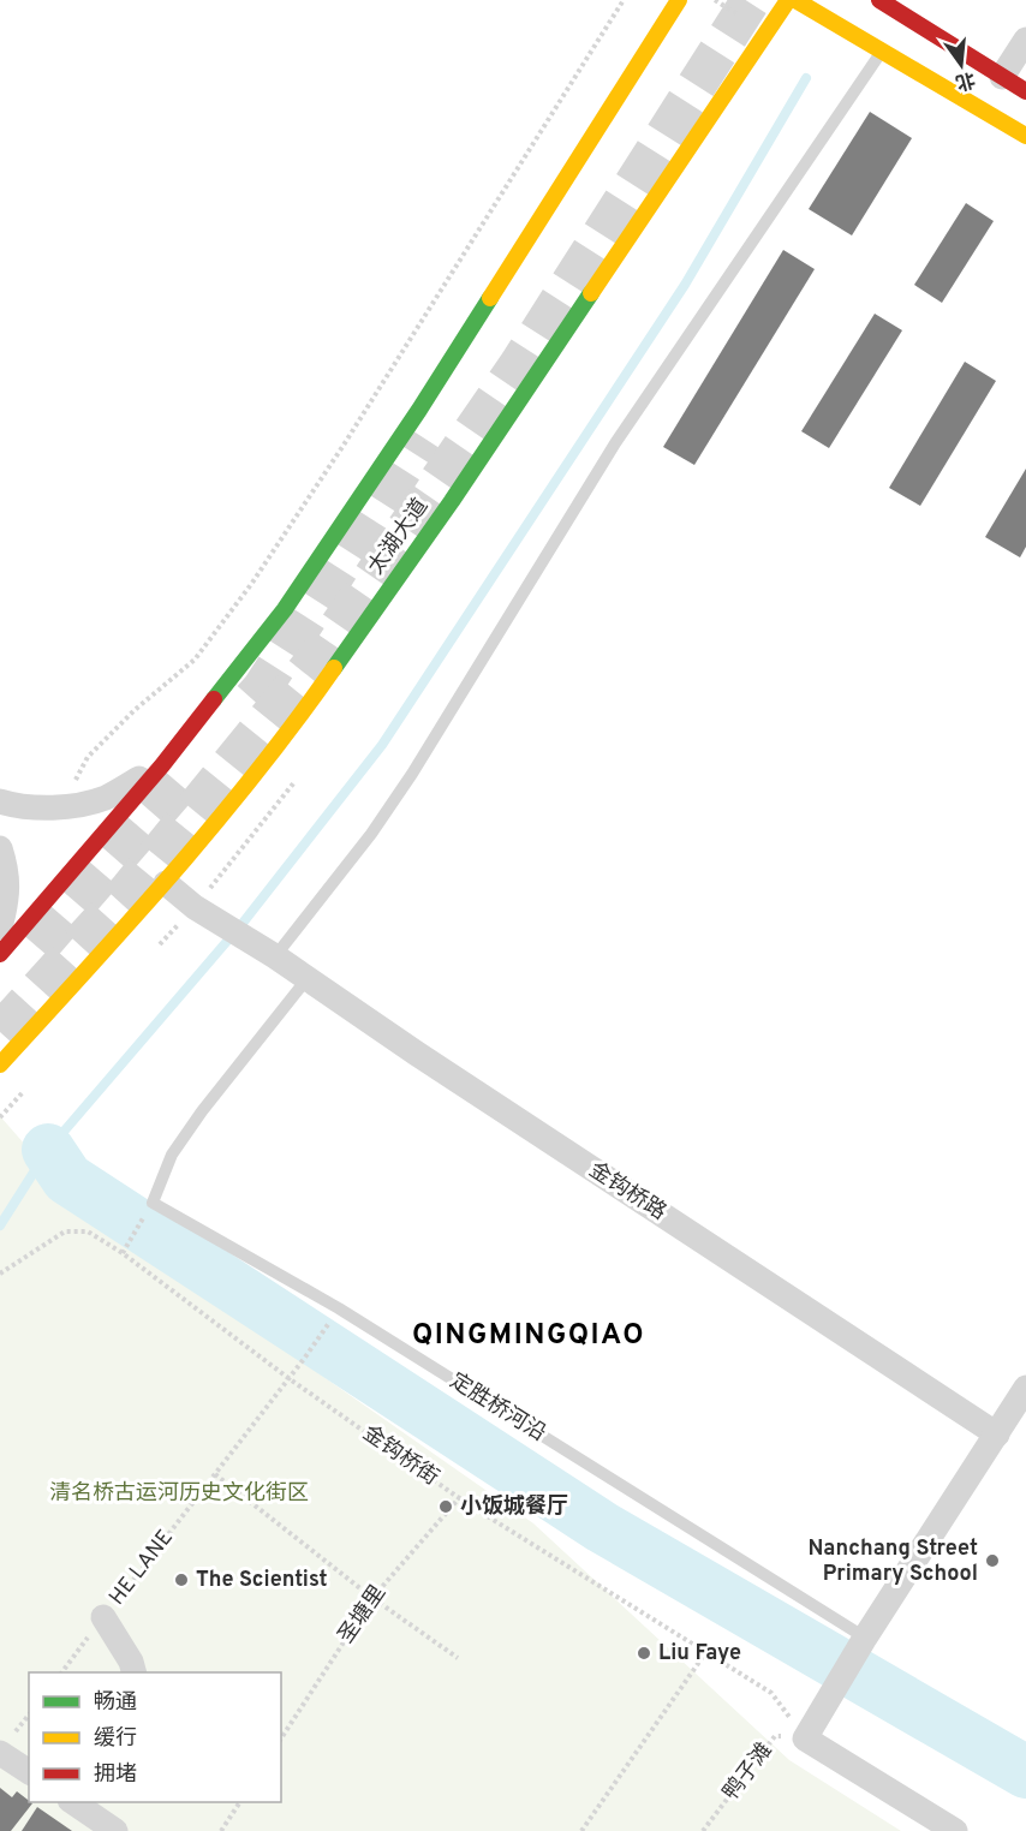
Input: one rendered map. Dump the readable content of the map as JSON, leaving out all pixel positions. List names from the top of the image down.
{
  "streets": {
    "main road": ["太湖大道"],
    "street": ["金钩桥路"],
    "lane": ["定胜桥河沿"],
    "path": [
      "金钩桥街",
      "HE LANE",
      "圣塘里",
      "鸭子滩"
    ]
  },
  "crossings": [
    ["太湖大道", "金钩桥路"],
    ["定胜桥河沿", "HE LANE"],
    ["金钩桥街", "HE LANE"],
    ["金钩桥街", "圣塘里"],
    ["金钩桥街", "鸭子滩"]
  ],
  "districts": ["QINGMINGQIAO"],
  "parks": ["清名桥古运河历史文化街区"],
  "places": [
    "小饭城餐厅",
    "Nanchang Street Primary School",
    "The Scientist",
    "Liu Faye"
  ],
  "legend": ["畅通", "缓行", "拥堵"],
  "north": "bottom"
}
